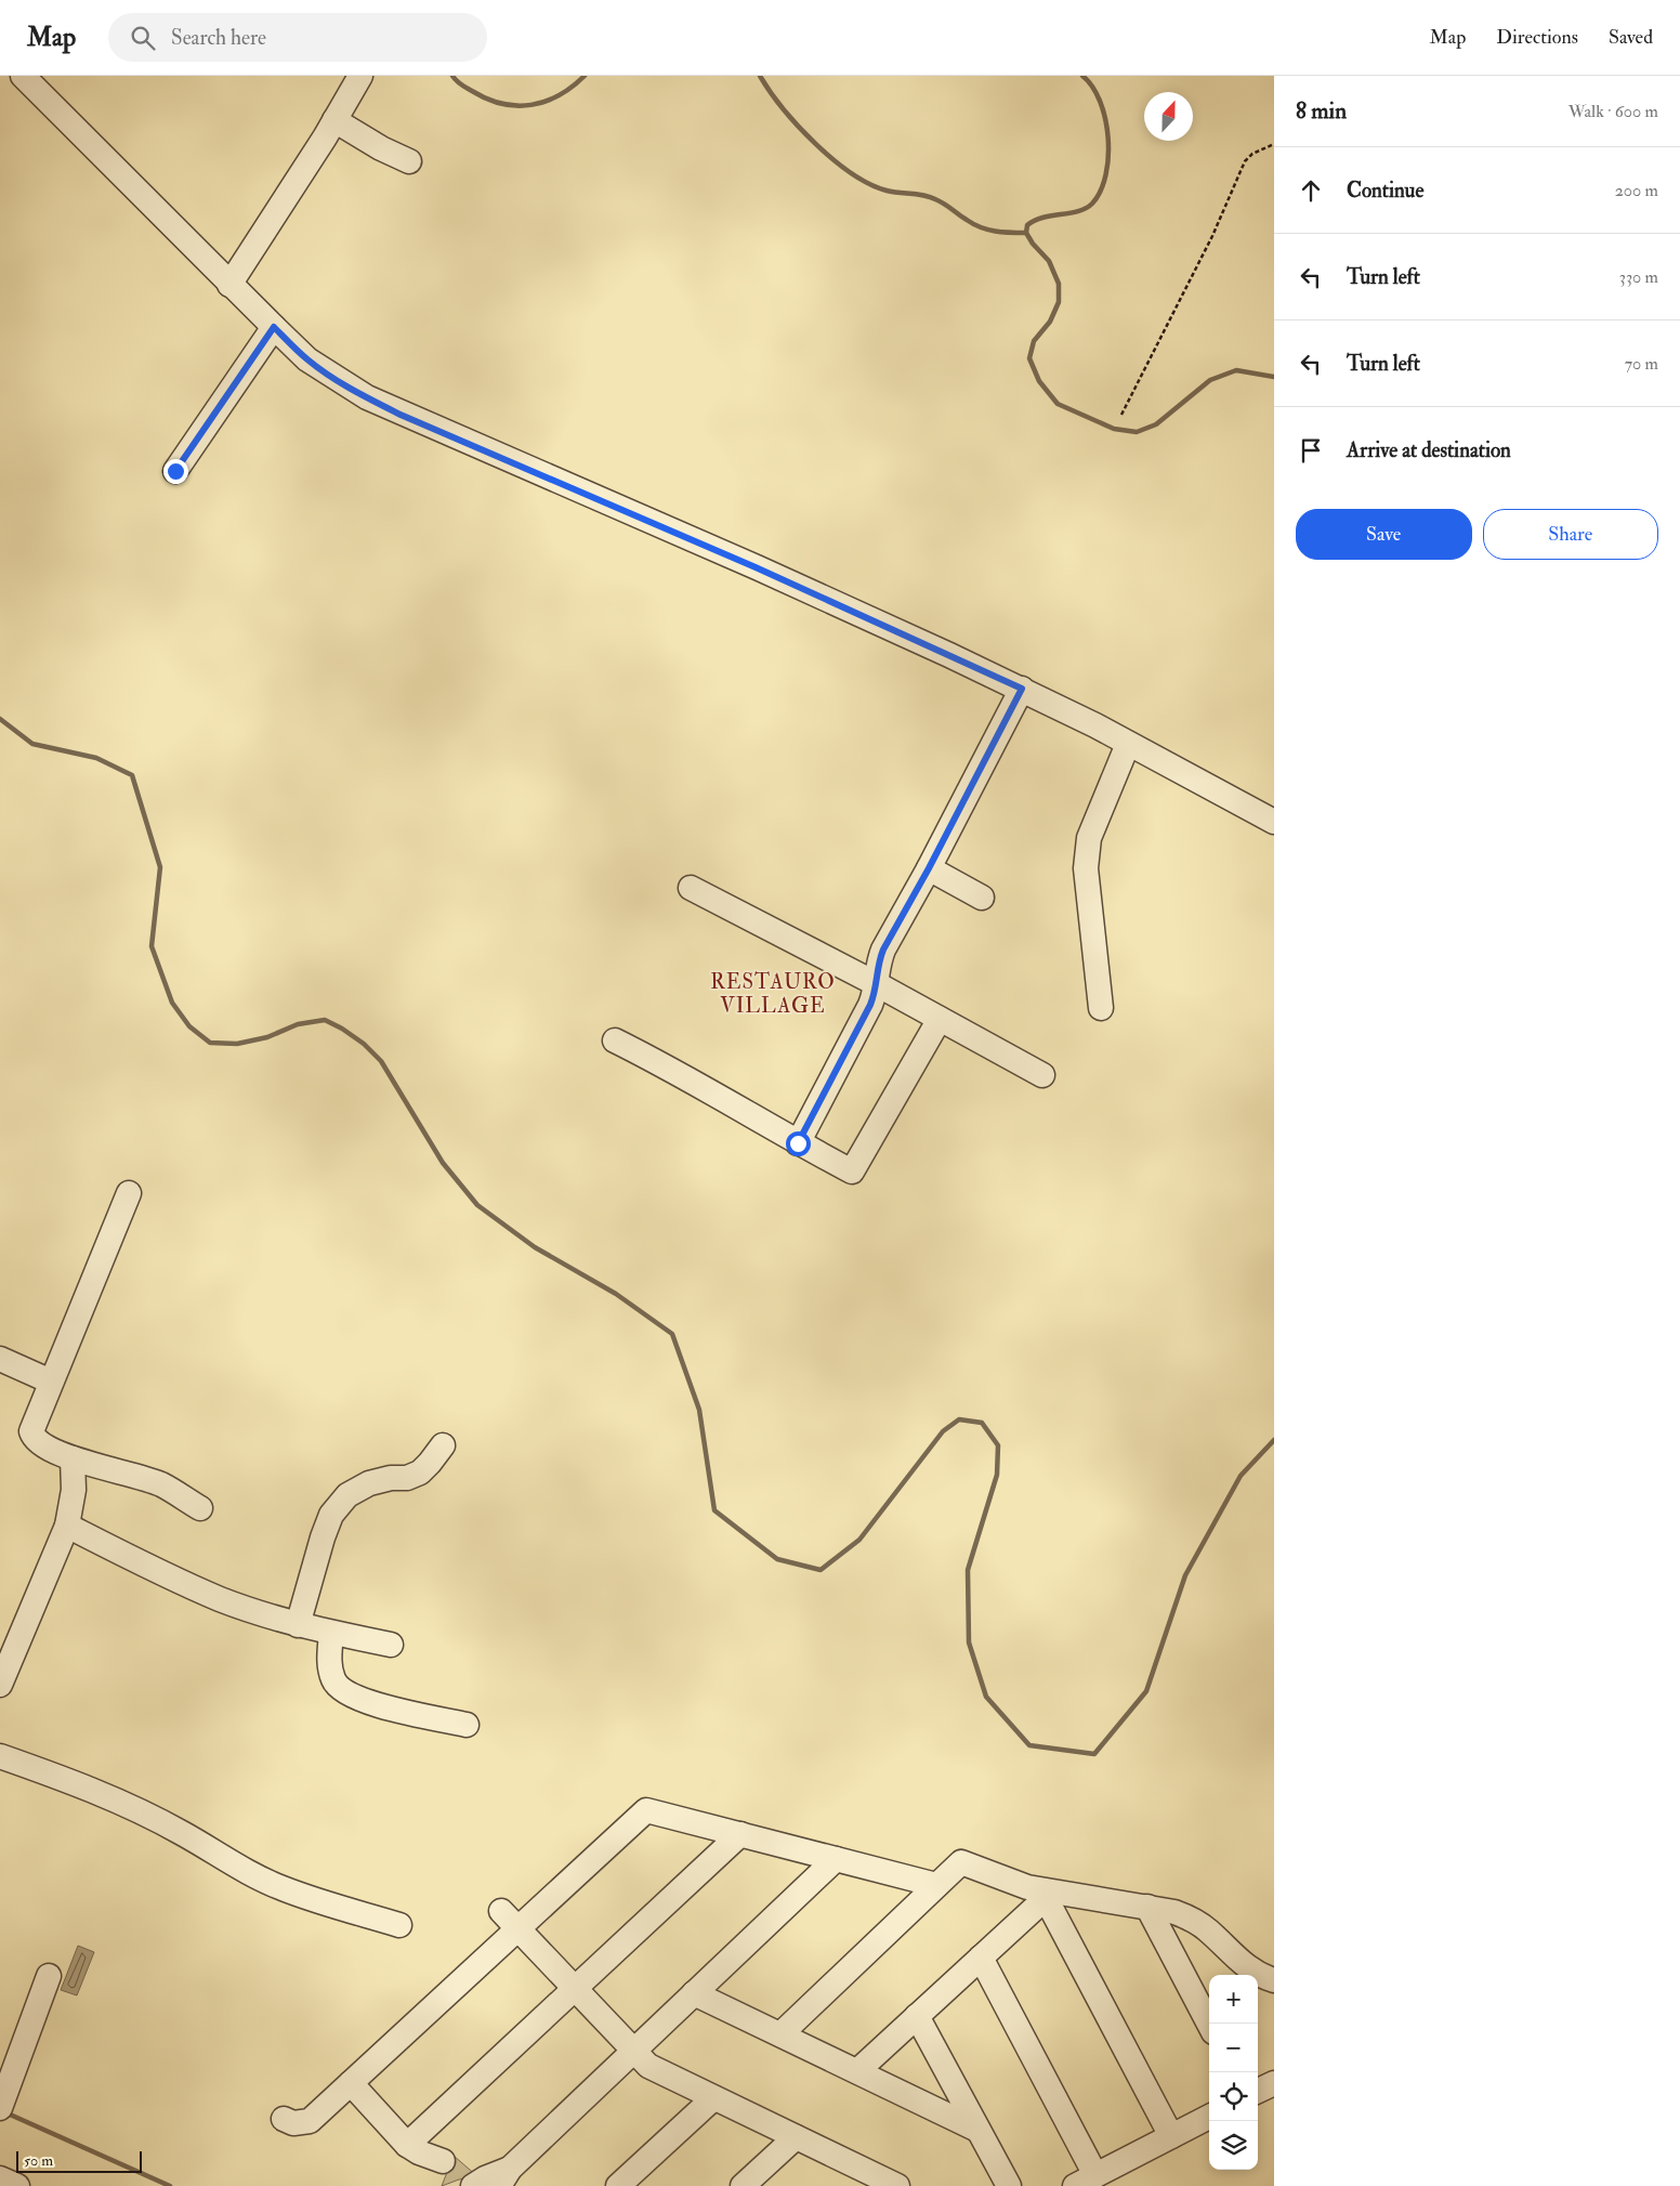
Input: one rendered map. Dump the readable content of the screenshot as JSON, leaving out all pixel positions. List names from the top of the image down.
{
  "districts": ["RESTAURO VILLAGE"],
  "scale_bar": "50 m",
  "north": "top",
  "page": {
    "header": "Map",
    "search": "Search here",
    "nav": ["Map", "Directions", "Saved"],
    "heading": ["8 min", "Walk · 600 m"],
    "list": [
      ["Continue", "200 m"],
      ["Turn left", "330 m"],
      ["Turn left", "70 m"],
      "Arrive at destination"
    ],
    "buttons": ["Save", "Share"],
    "map_buttons": ["+", "−"],
    "scale": "50 m"
  }
}
